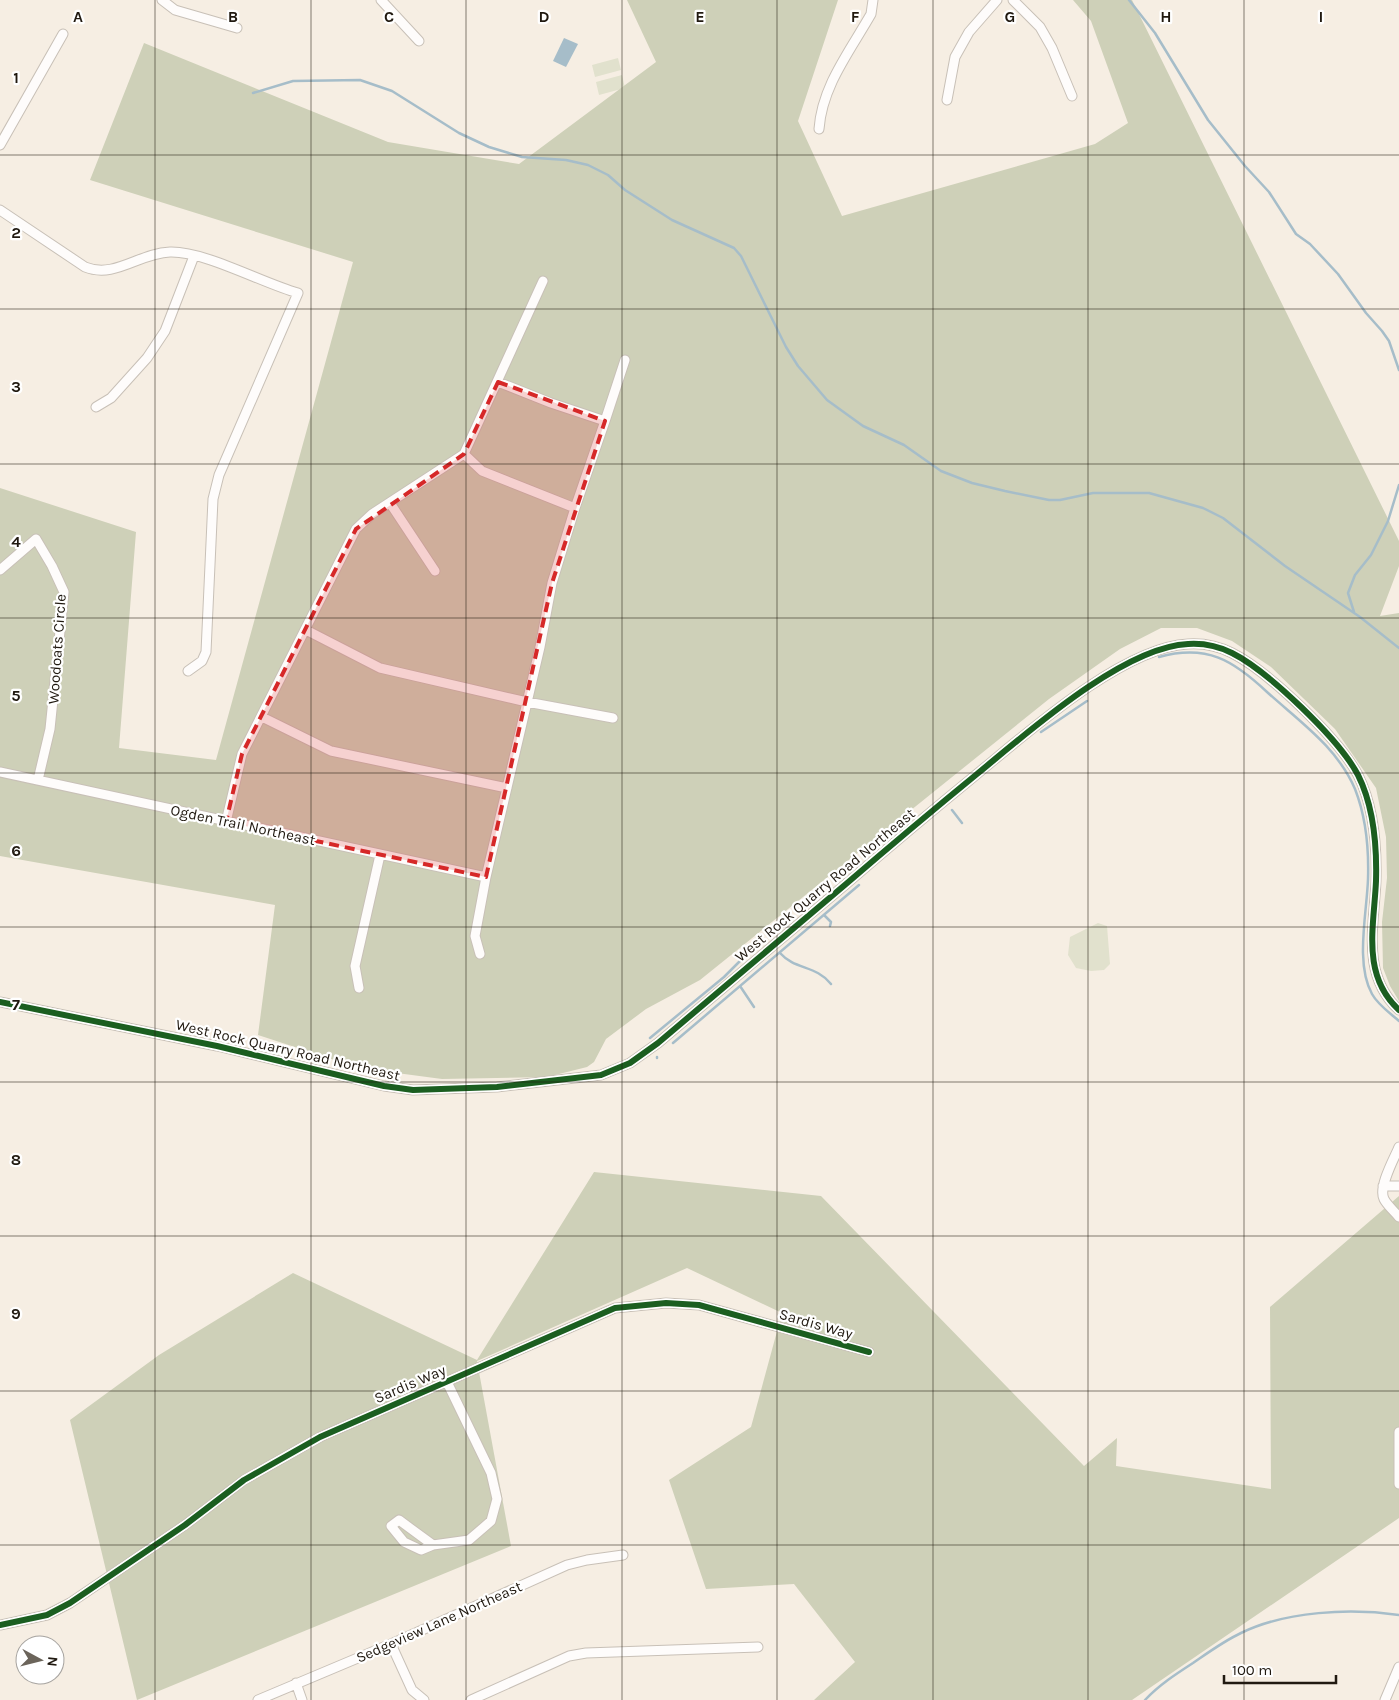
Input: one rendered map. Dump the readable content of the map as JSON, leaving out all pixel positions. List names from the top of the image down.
{
  "streets": {
    "street": [
      "Woodoats Circle",
      "Ogden Trail Northeast",
      "West Rock Quarry Road Northeast",
      "Sardis Way",
      "Sedgeview Lane Northeast"
    ]
  },
  "crossings": [
    ["Woodoats Circle", "Ogden Trail Northeast"]
  ],
  "scale_bar": "100 m",
  "north": "right",
  "grid": {
    "columns": [
      "A",
      "B",
      "C",
      "D",
      "E",
      "F",
      "G",
      "H",
      "I"
    ],
    "rows": [
      "1",
      "2",
      "3",
      "4",
      "5",
      "6",
      "7",
      "8",
      "9"
    ]
  }
}
